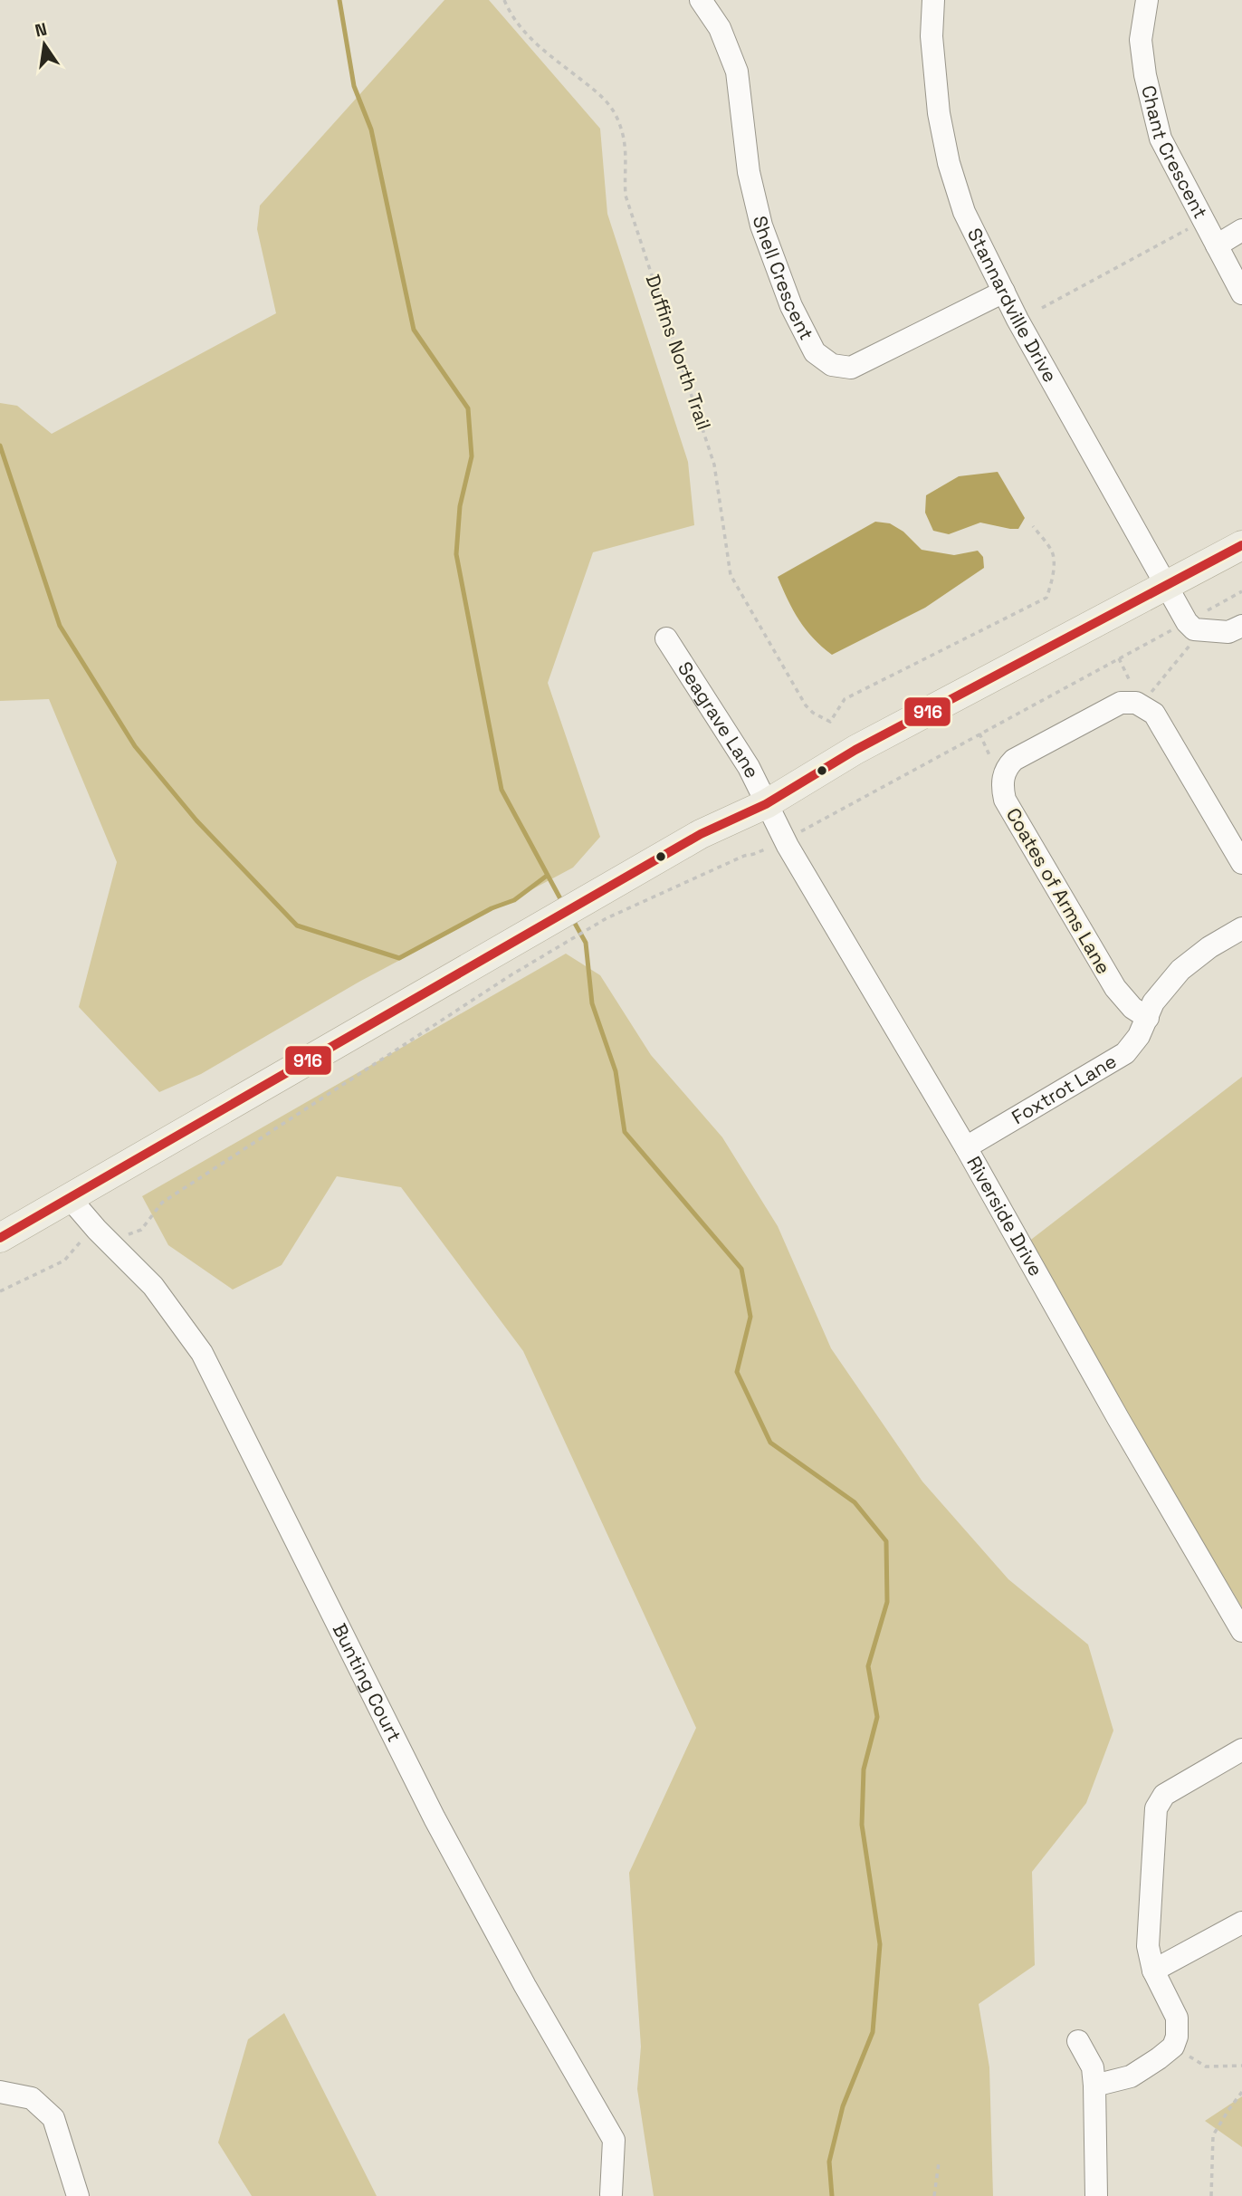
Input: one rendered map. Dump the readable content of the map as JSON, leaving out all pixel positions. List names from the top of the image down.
{
  "streets": {
    "street": [
      "Chant Crescent",
      "Shell Crescent",
      "Stannardville Drive",
      "Seagrave Lane",
      "Coates of Arms Lane",
      "Foxtrot Lane",
      "Riverside Drive",
      "Bunting Court"
    ],
    "path": ["Duffins North Trail"]
  },
  "crossings": [
    ["Shell Crescent", "Stannardville Drive"],
    ["Seagrave Lane", "Riverside Drive"],
    ["Coates of Arms Lane", "Foxtrot Lane"],
    ["Foxtrot Lane", "Riverside Drive"]
  ],
  "lines": ["transit line 916"],
  "north": "top"
}
